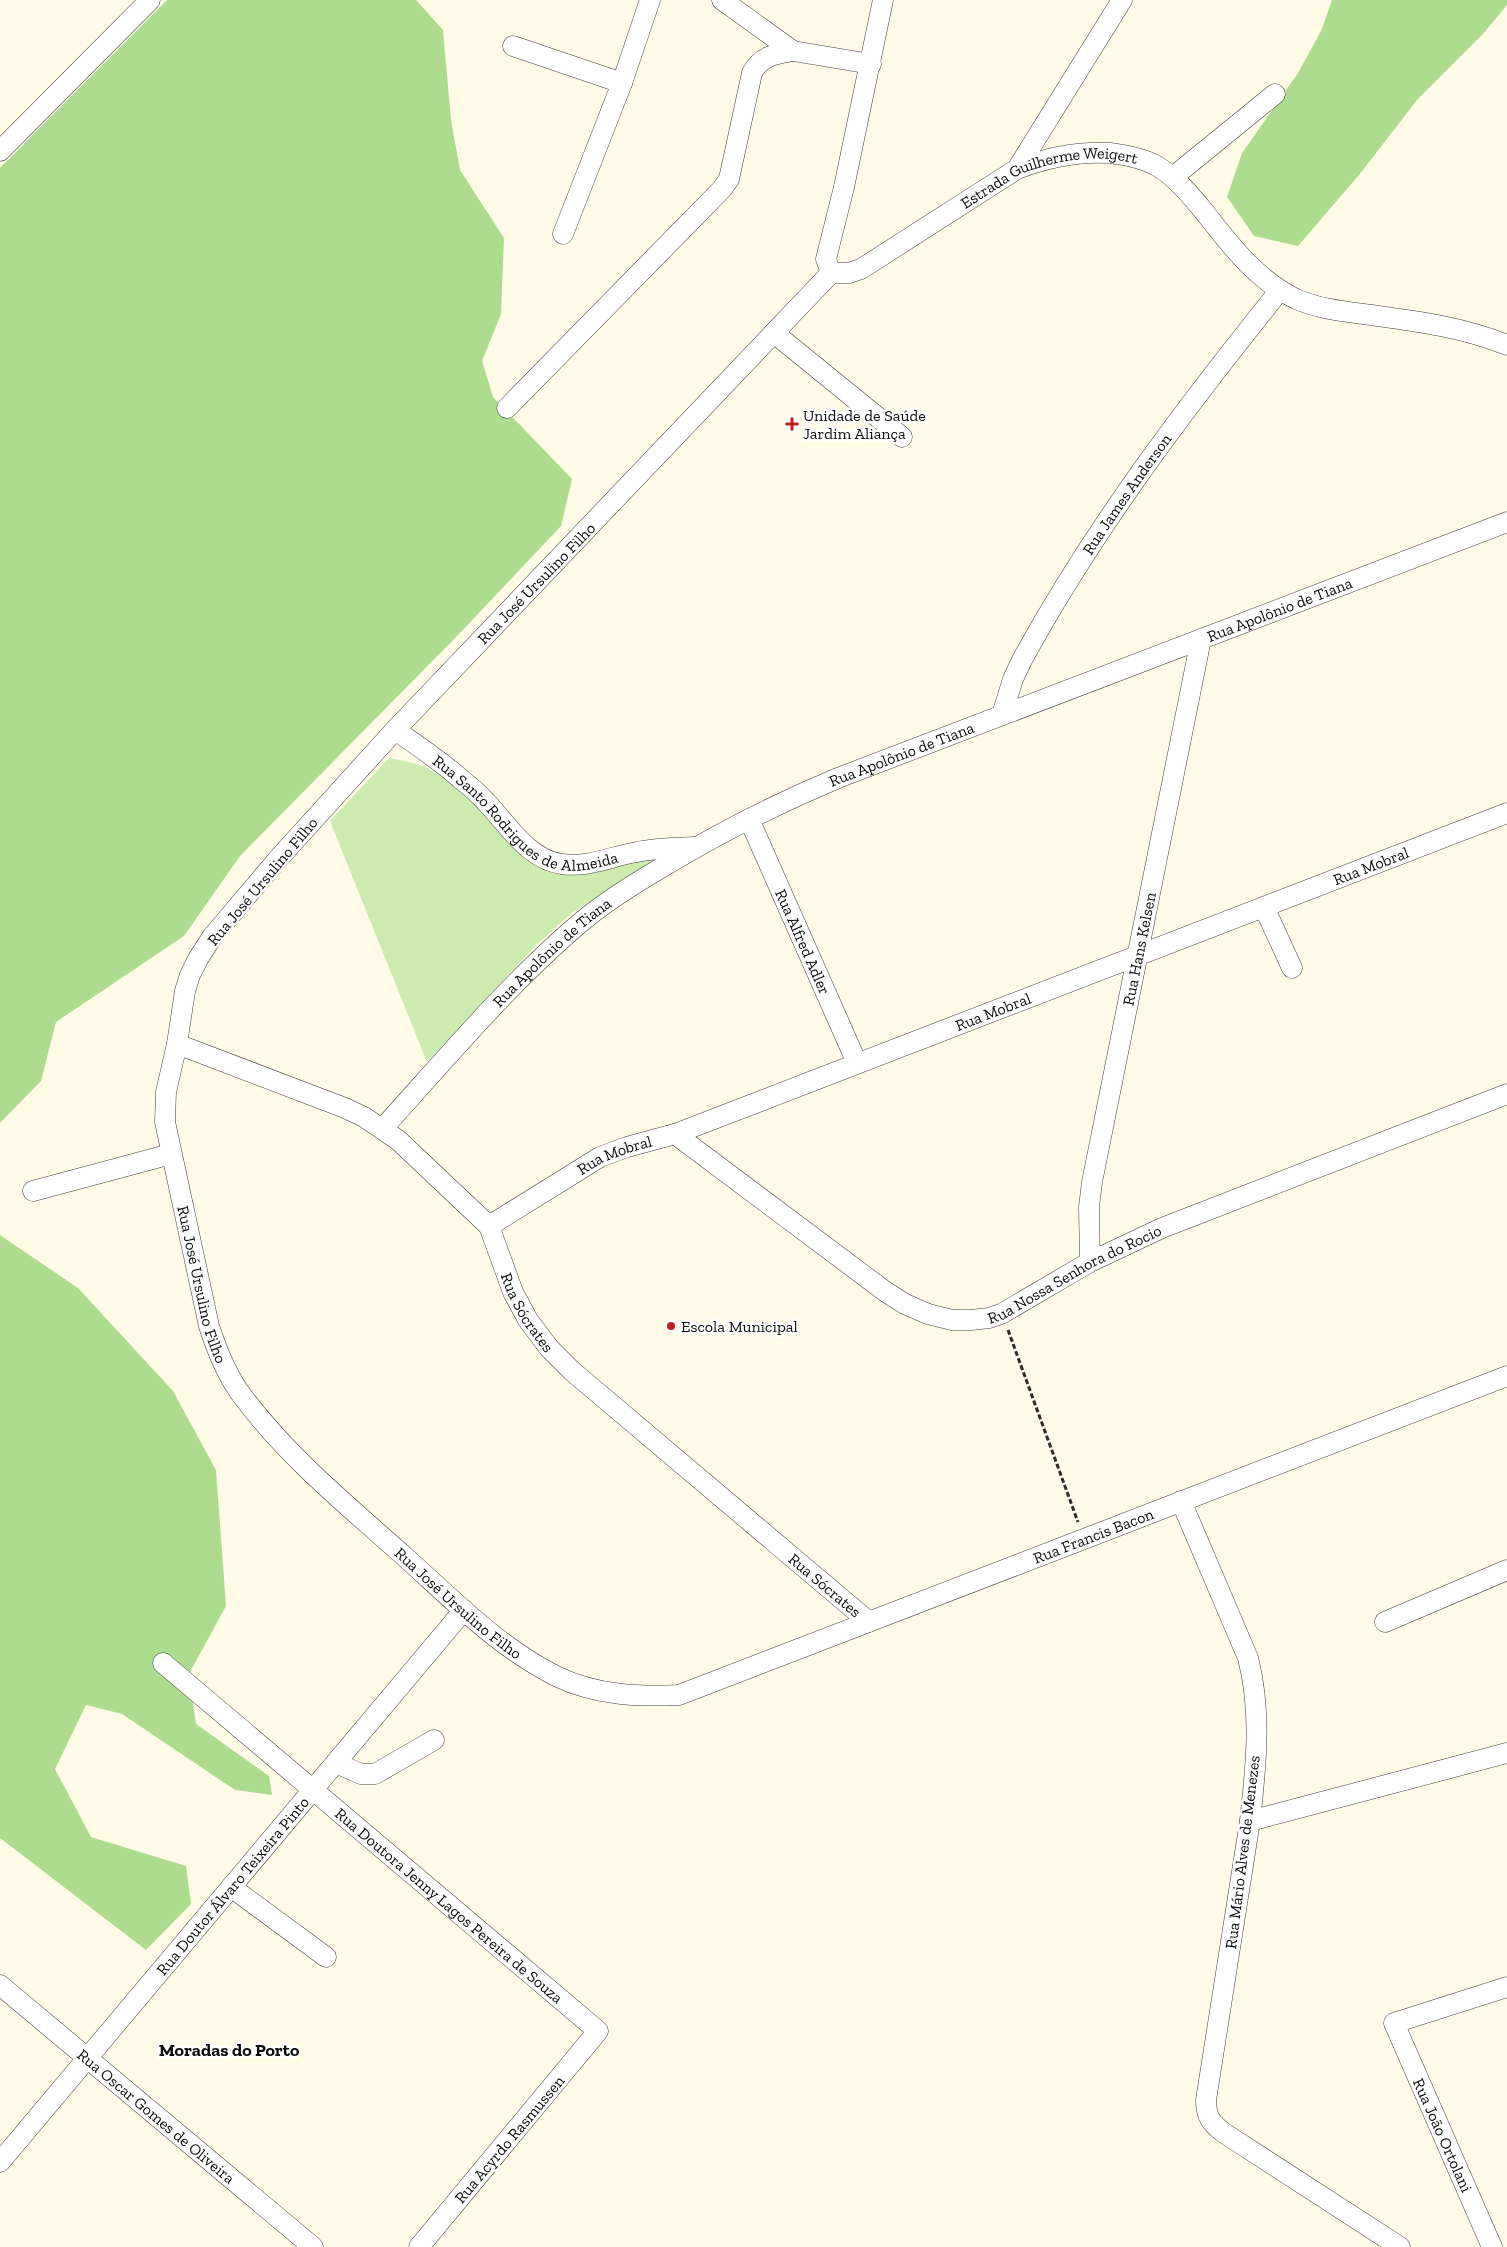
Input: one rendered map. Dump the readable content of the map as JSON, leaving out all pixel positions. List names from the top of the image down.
{
  "streets": {
    "street": [
      "Estrada Guilherme Weigert",
      "Rua James Anderson",
      "Rua José Ursulino Filho",
      "Rua Apolônio de Tiana",
      "Rua Santo Rodrigues de Almeida",
      "Rua Mobral",
      "Rua Alfred Adler",
      "Rua Hans Kelsen",
      "Rua Nossa Senhora do Rocio",
      "Rua Sócrates",
      "Rua Francis Bacon",
      "Rua Mário Alves de Menezes",
      "Rua Doutor Álvaro Teixeira Pinto",
      "Rua Doutora Jenny Lagos Pereira de Souza",
      "Rua Oscar Gomes de Oliveira",
      "Rua João Ortolani",
      "Rua Acyrdo Rasmussen"
    ]
  },
  "crossings": [
    ["Estrada Guilherme Weigert", "Rua James Anderson"],
    ["Estrada Guilherme Weigert", "Rua José Ursulino Filho"],
    ["Rua James Anderson", "Rua Apolônio de Tiana"],
    ["Rua José Ursulino Filho", "Rua Santo Rodrigues de Almeida"],
    ["Rua José Ursulino Filho", "Rua Sócrates"],
    ["Rua José Ursulino Filho", "Rua Francis Bacon"],
    ["Rua José Ursulino Filho", "Rua Doutor Álvaro Teixeira Pinto"],
    ["Rua Apolônio de Tiana", "Rua Santo Rodrigues de Almeida"],
    ["Rua Apolônio de Tiana", "Rua Alfred Adler"],
    ["Rua Apolônio de Tiana", "Rua Hans Kelsen"],
    ["Rua Apolônio de Tiana", "Rua Sócrates"],
    ["Rua Mobral", "Rua Alfred Adler"],
    ["Rua Mobral", "Rua Hans Kelsen"],
    ["Rua Mobral", "Rua Nossa Senhora do Rocio"],
    ["Rua Mobral", "Rua Sócrates"],
    ["Rua Hans Kelsen", "Rua Nossa Senhora do Rocio"],
    ["Rua Sócrates", "Rua Francis Bacon"],
    ["Rua Francis Bacon", "Rua Mário Alves de Menezes"],
    ["Rua Doutor Álvaro Teixeira Pinto", "Rua Doutora Jenny Lagos Pereira de Souza"],
    ["Rua Doutor Álvaro Teixeira Pinto", "Rua Oscar Gomes de Oliveira"],
    ["Rua Doutora Jenny Lagos Pereira de Souza", "Rua Acyrdo Rasmussen"]
  ],
  "districts": ["Moradas do Porto"],
  "places": {
    "health": ["Unidade de Saúde Jardim Aliança"],
    "other": ["Escola Municipal"]
  }
}
